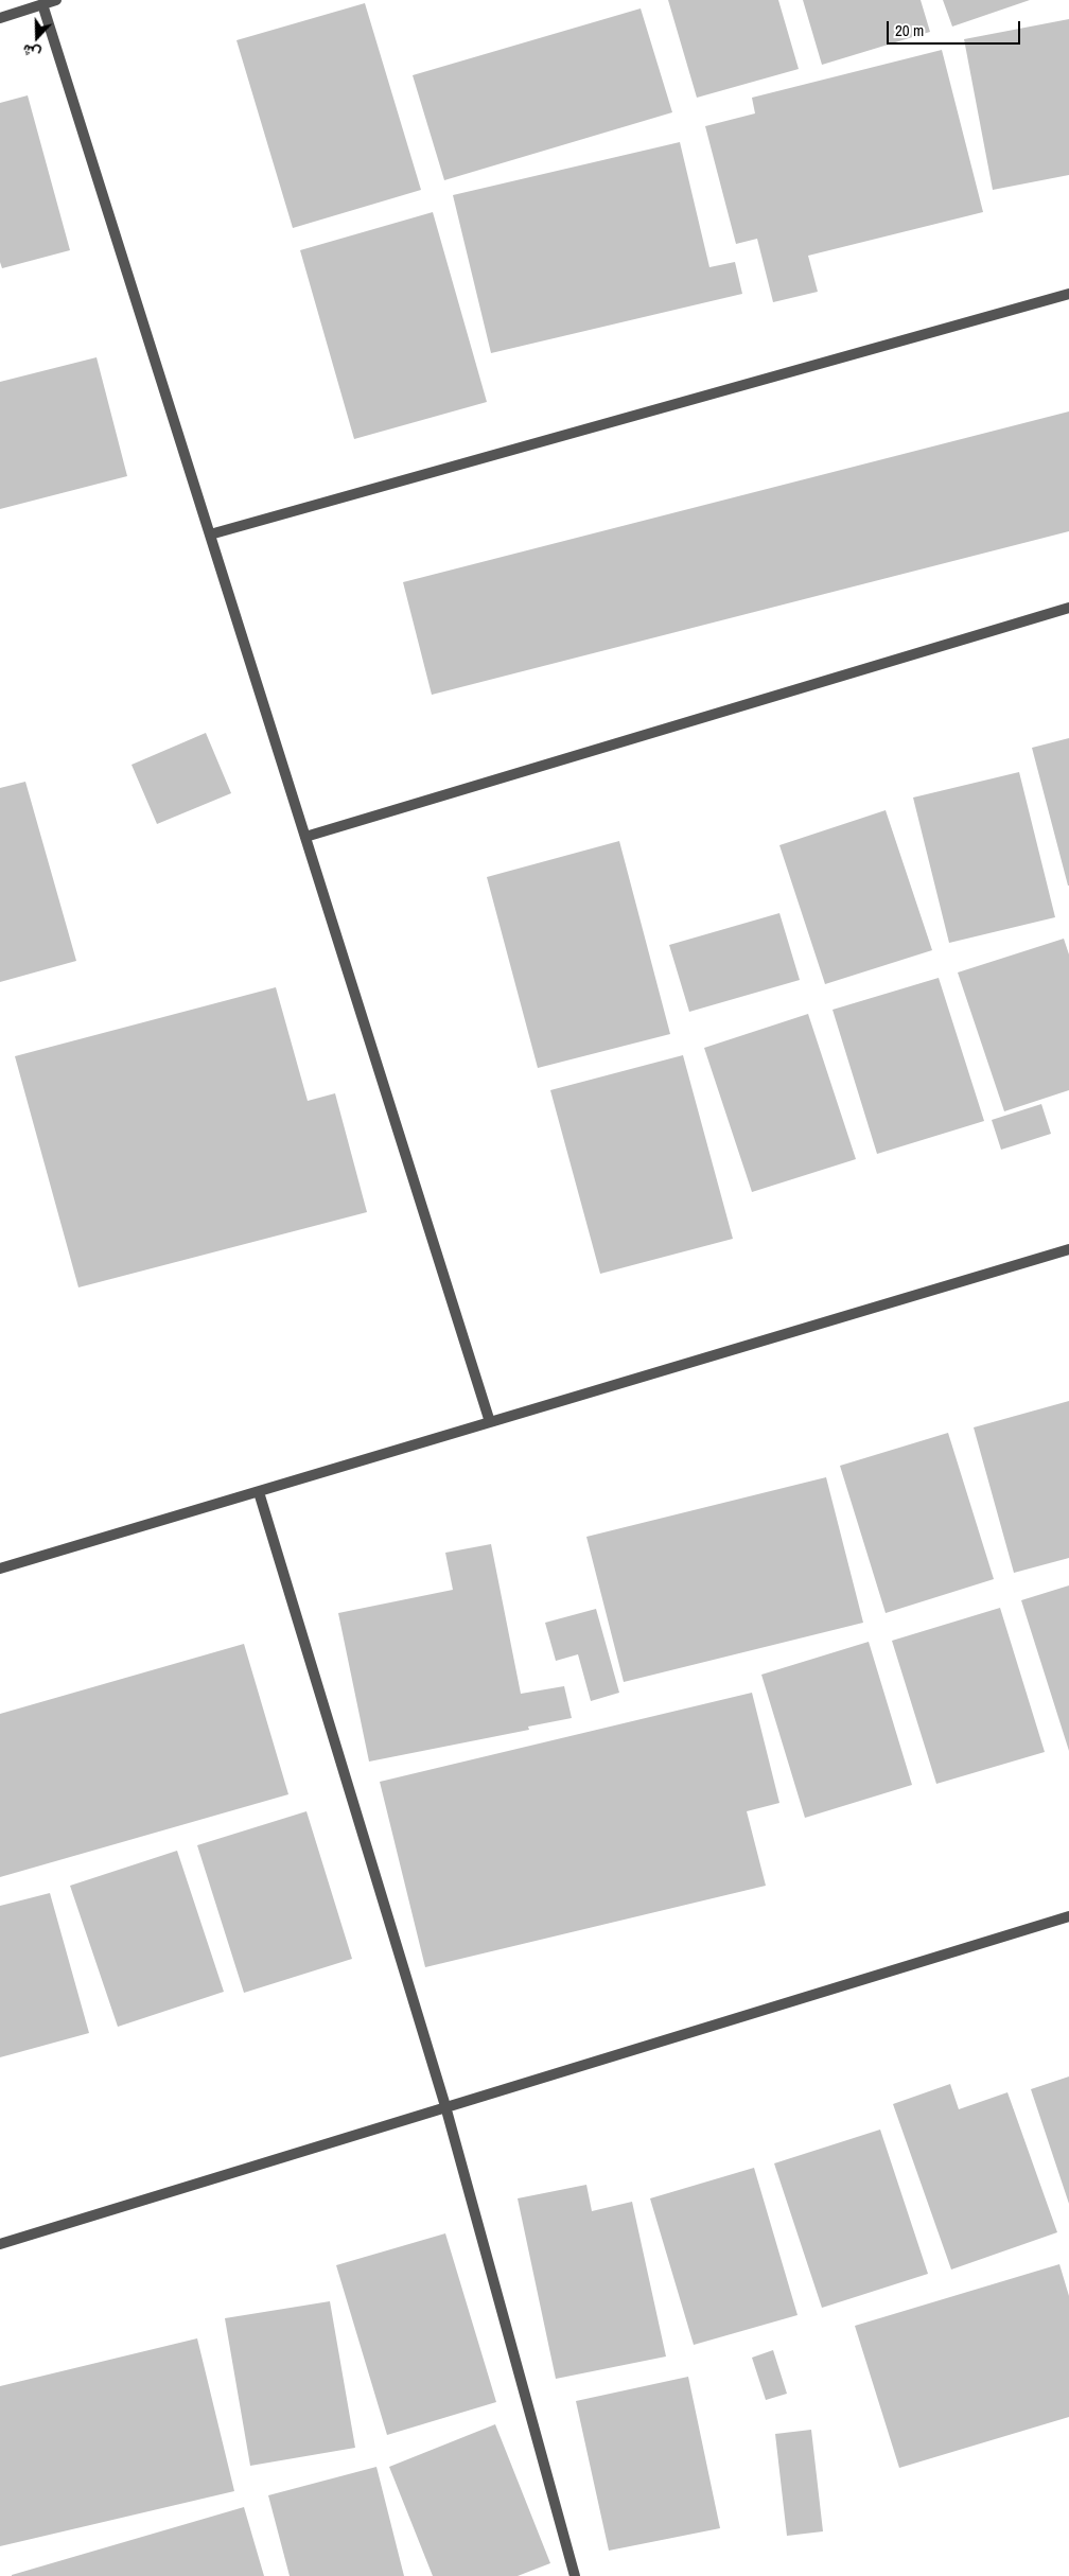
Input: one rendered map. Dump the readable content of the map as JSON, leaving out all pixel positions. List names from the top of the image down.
{
  "scale_bar": "20 m",
  "north": "bottom"
}
